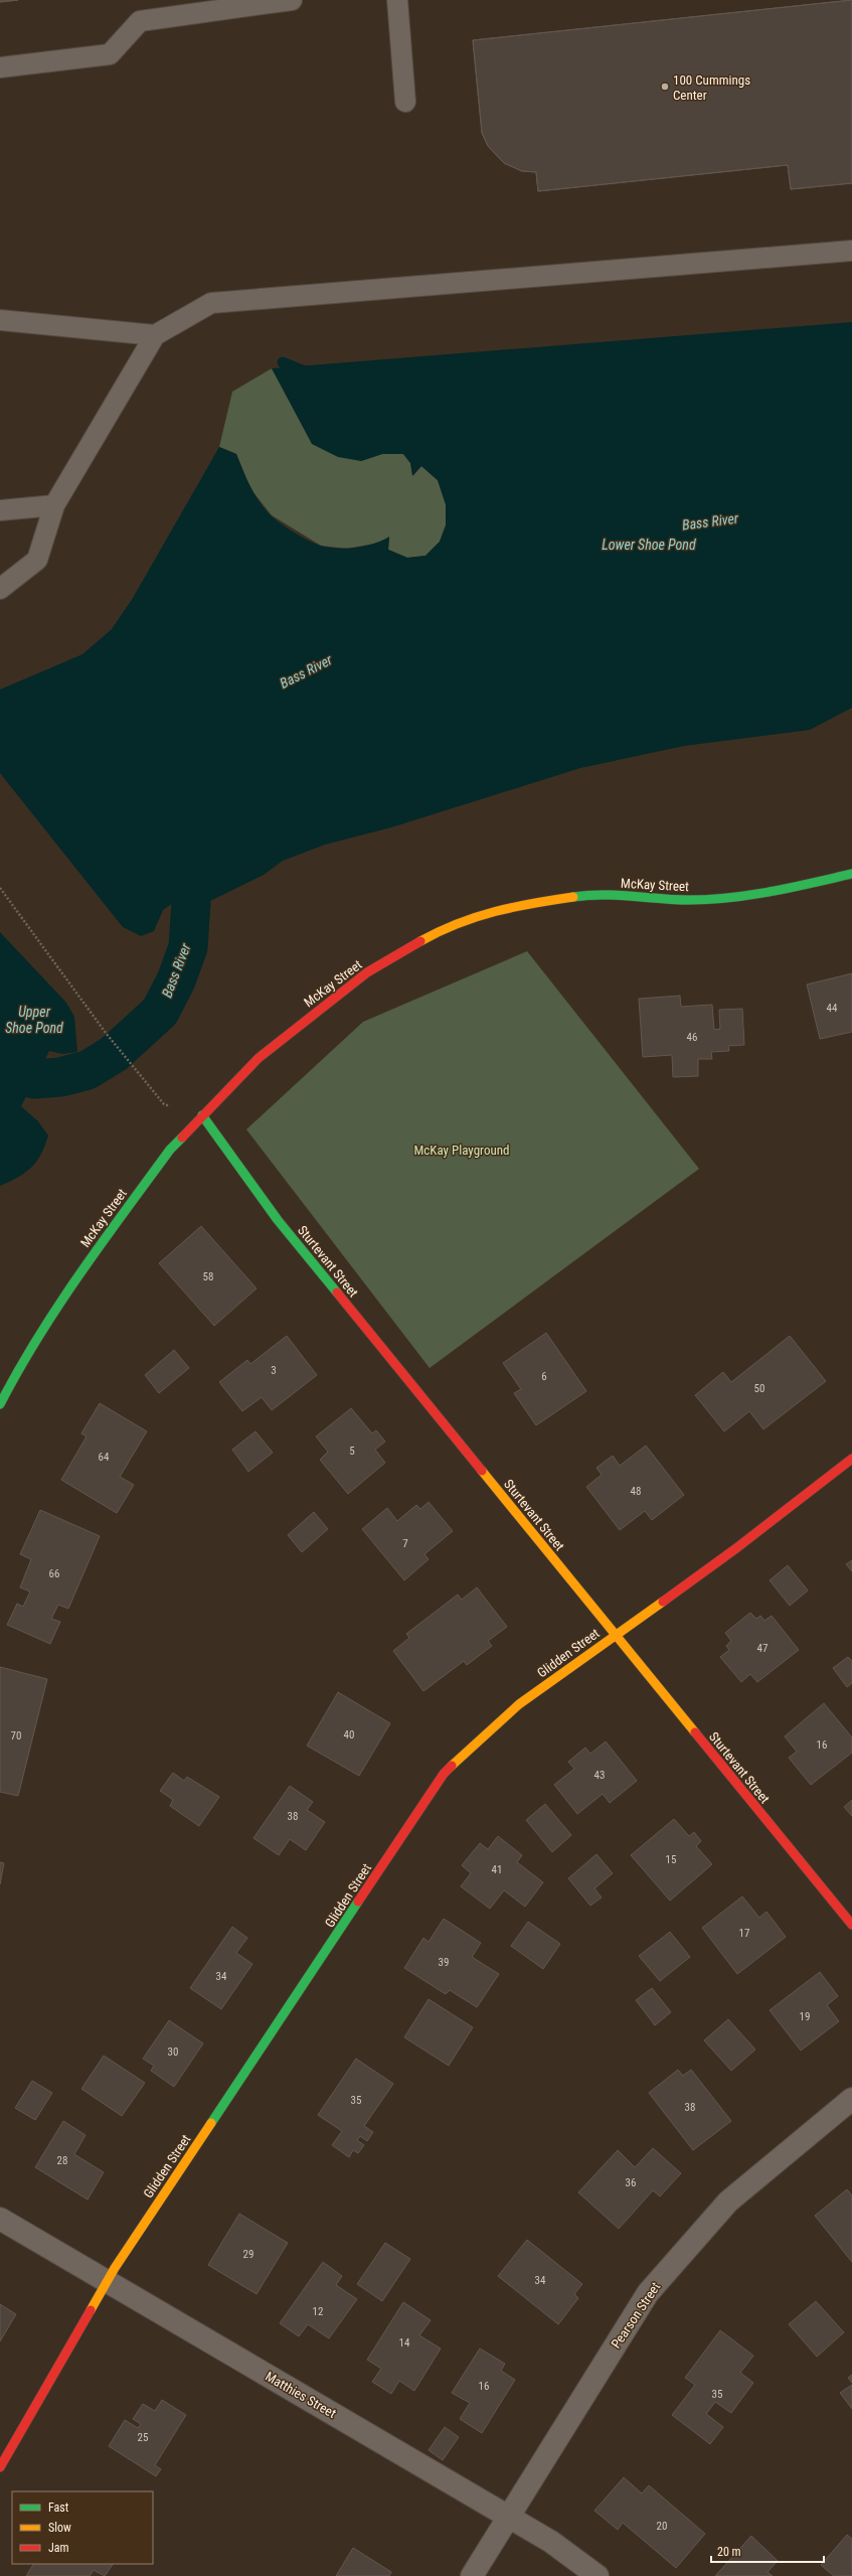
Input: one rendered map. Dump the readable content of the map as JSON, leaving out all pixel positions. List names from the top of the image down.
{
  "streets": {
    "street": [
      "McKay Street",
      "Sturtevant Street",
      "Glidden Street",
      "Pearson Street",
      "Matthies Street"
    ]
  },
  "crossings": [
    ["McKay Street", "Sturtevant Street"],
    ["Sturtevant Street", "Glidden Street"],
    ["Glidden Street", "Matthies Street"],
    ["Pearson Street", "Matthies Street"]
  ],
  "water": ["Bass River", "Lower Shoe Pond", "Upper Shoe Pond"],
  "parks": ["McKay Playground"],
  "places": ["100 Cummings Center"],
  "house_numbers": [
    "44",
    "46",
    "58",
    "3",
    "6",
    "50",
    "5",
    "64",
    "48",
    "7",
    "66",
    "47",
    "40",
    "70",
    "16",
    "43",
    "38",
    "15",
    "41",
    "17",
    "39",
    "34",
    "19",
    "30",
    "35",
    "38",
    "28",
    "36",
    "29",
    "34",
    "12",
    "14",
    "16",
    "35",
    "25",
    "20"
  ],
  "legend": ["Fast", "Slow", "Jam"],
  "scale_bar": "20 m"
}
